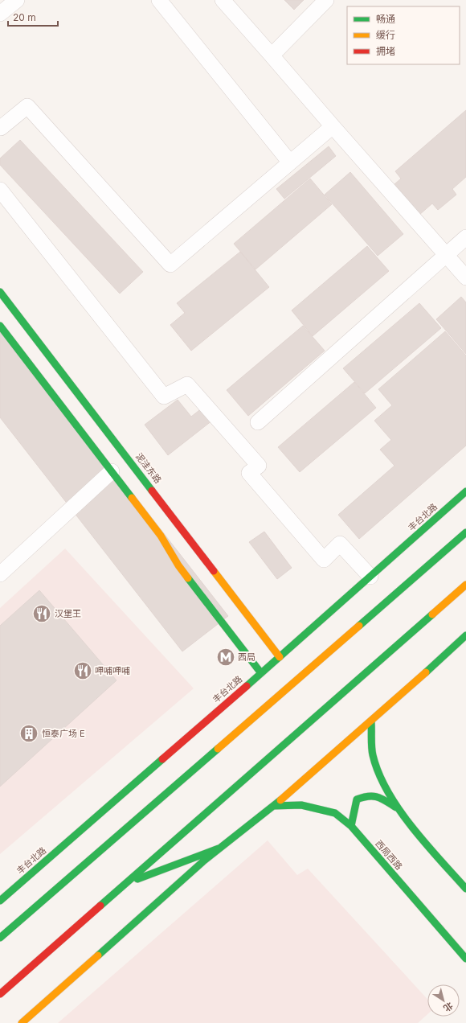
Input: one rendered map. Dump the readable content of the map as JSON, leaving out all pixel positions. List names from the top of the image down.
{
  "streets": {
    "main road": ["泥洼东路", "丰台北路", "西局西路"]
  },
  "crossings": [
    ["泥洼东路", "丰台北路"]
  ],
  "places": {
    "restaurant": ["汉堡王", "呷哺呷哺"],
    "metro station": ["西局"],
    "building": ["恒泰广场 E"]
  },
  "legend": ["畅通", "缓行", "拥堵"],
  "scale_bar": "20 m",
  "north": "bottom right"
}
